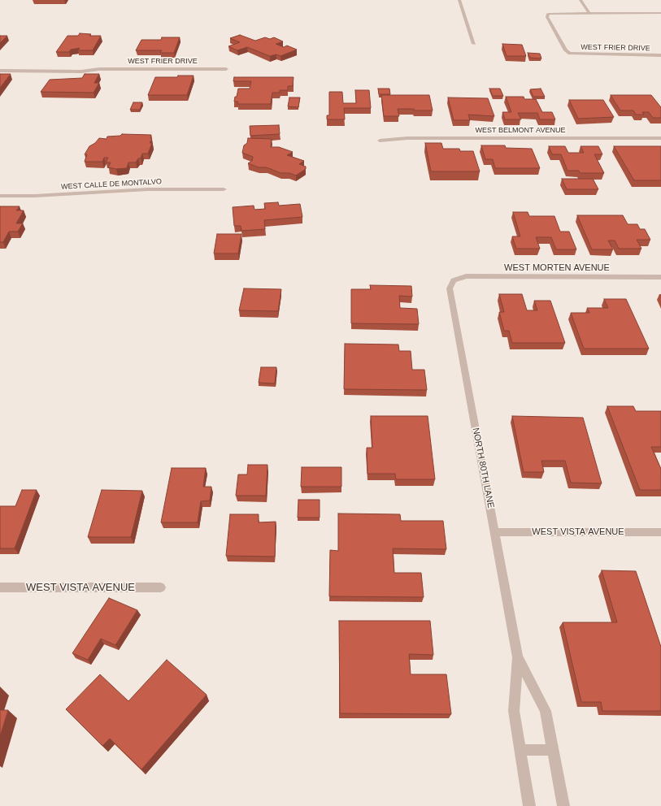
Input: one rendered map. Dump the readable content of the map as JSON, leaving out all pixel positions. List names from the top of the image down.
{
  "streets": {
    "street": [
      "WEST FRIER DRIVE",
      "WEST BELMONT AVENUE",
      "WEST CALLE DE MONTALVO",
      "WEST MORTEN AVENUE",
      "NORTH 80TH LANE",
      "WEST VISTA AVENUE"
    ]
  },
  "crossings": [
    ["WEST MORTEN AVENUE", "NORTH 80TH LANE"],
    ["NORTH 80TH LANE", "WEST VISTA AVENUE"]
  ]
}
